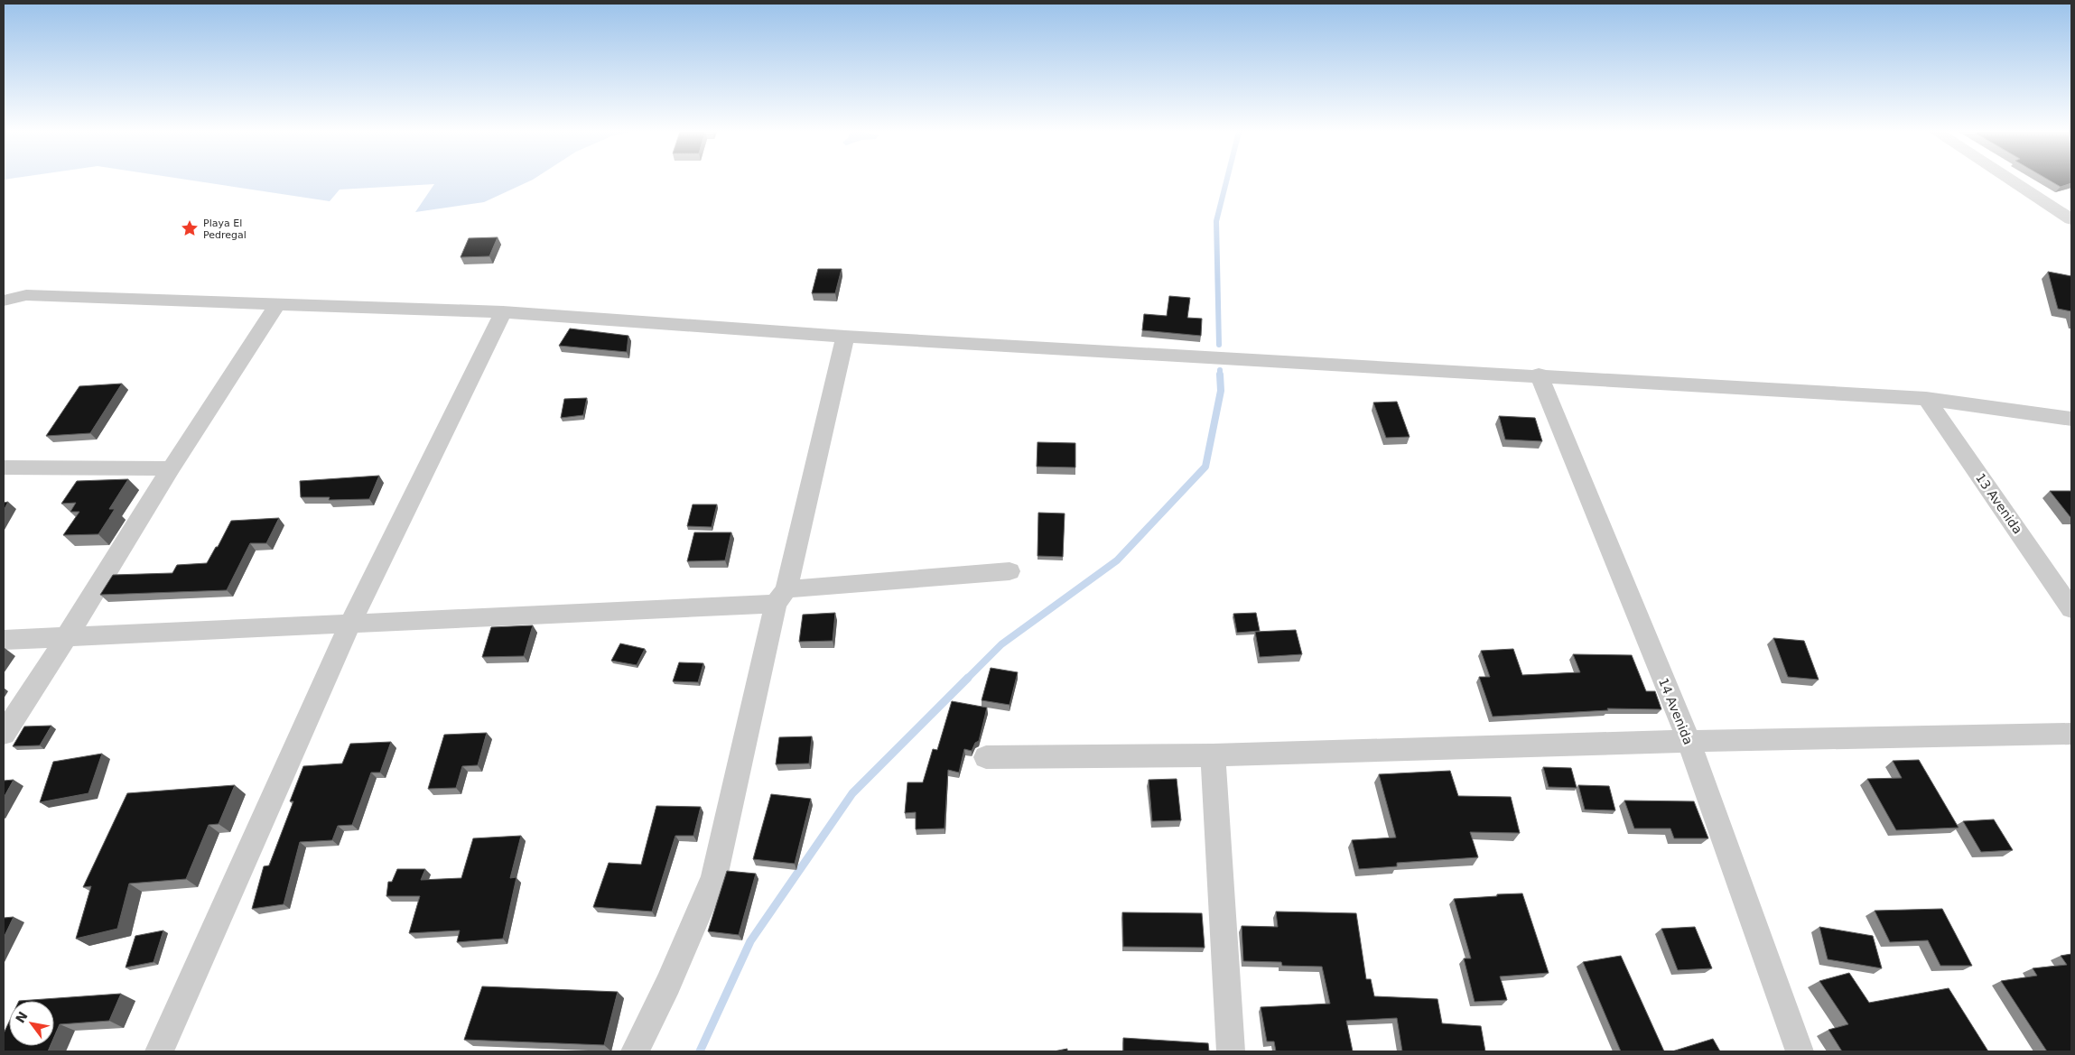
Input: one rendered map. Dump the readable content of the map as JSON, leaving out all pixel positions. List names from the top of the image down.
{
  "streets": {
    "street": ["13 Avenida", "14 Avenida"]
  },
  "places": {
    "place": ["Playa El Pedregal"]
  },
  "north": "top left"
}
